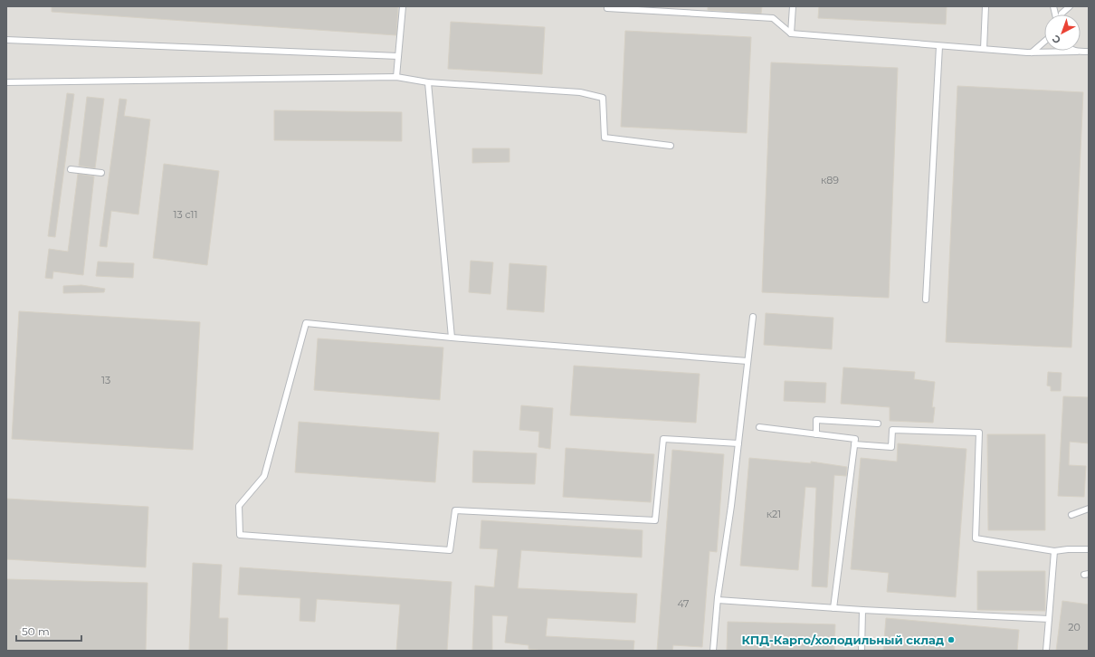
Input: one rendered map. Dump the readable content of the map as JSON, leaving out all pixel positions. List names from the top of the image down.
{
  "places": ["КПД-Карго/холодильный склад"],
  "house_numbers": [
    "к89",
    "13 с11",
    "13",
    "к21",
    "47",
    "20"
  ],
  "scale_bar": "50 m",
  "north": "bottom left"
}
